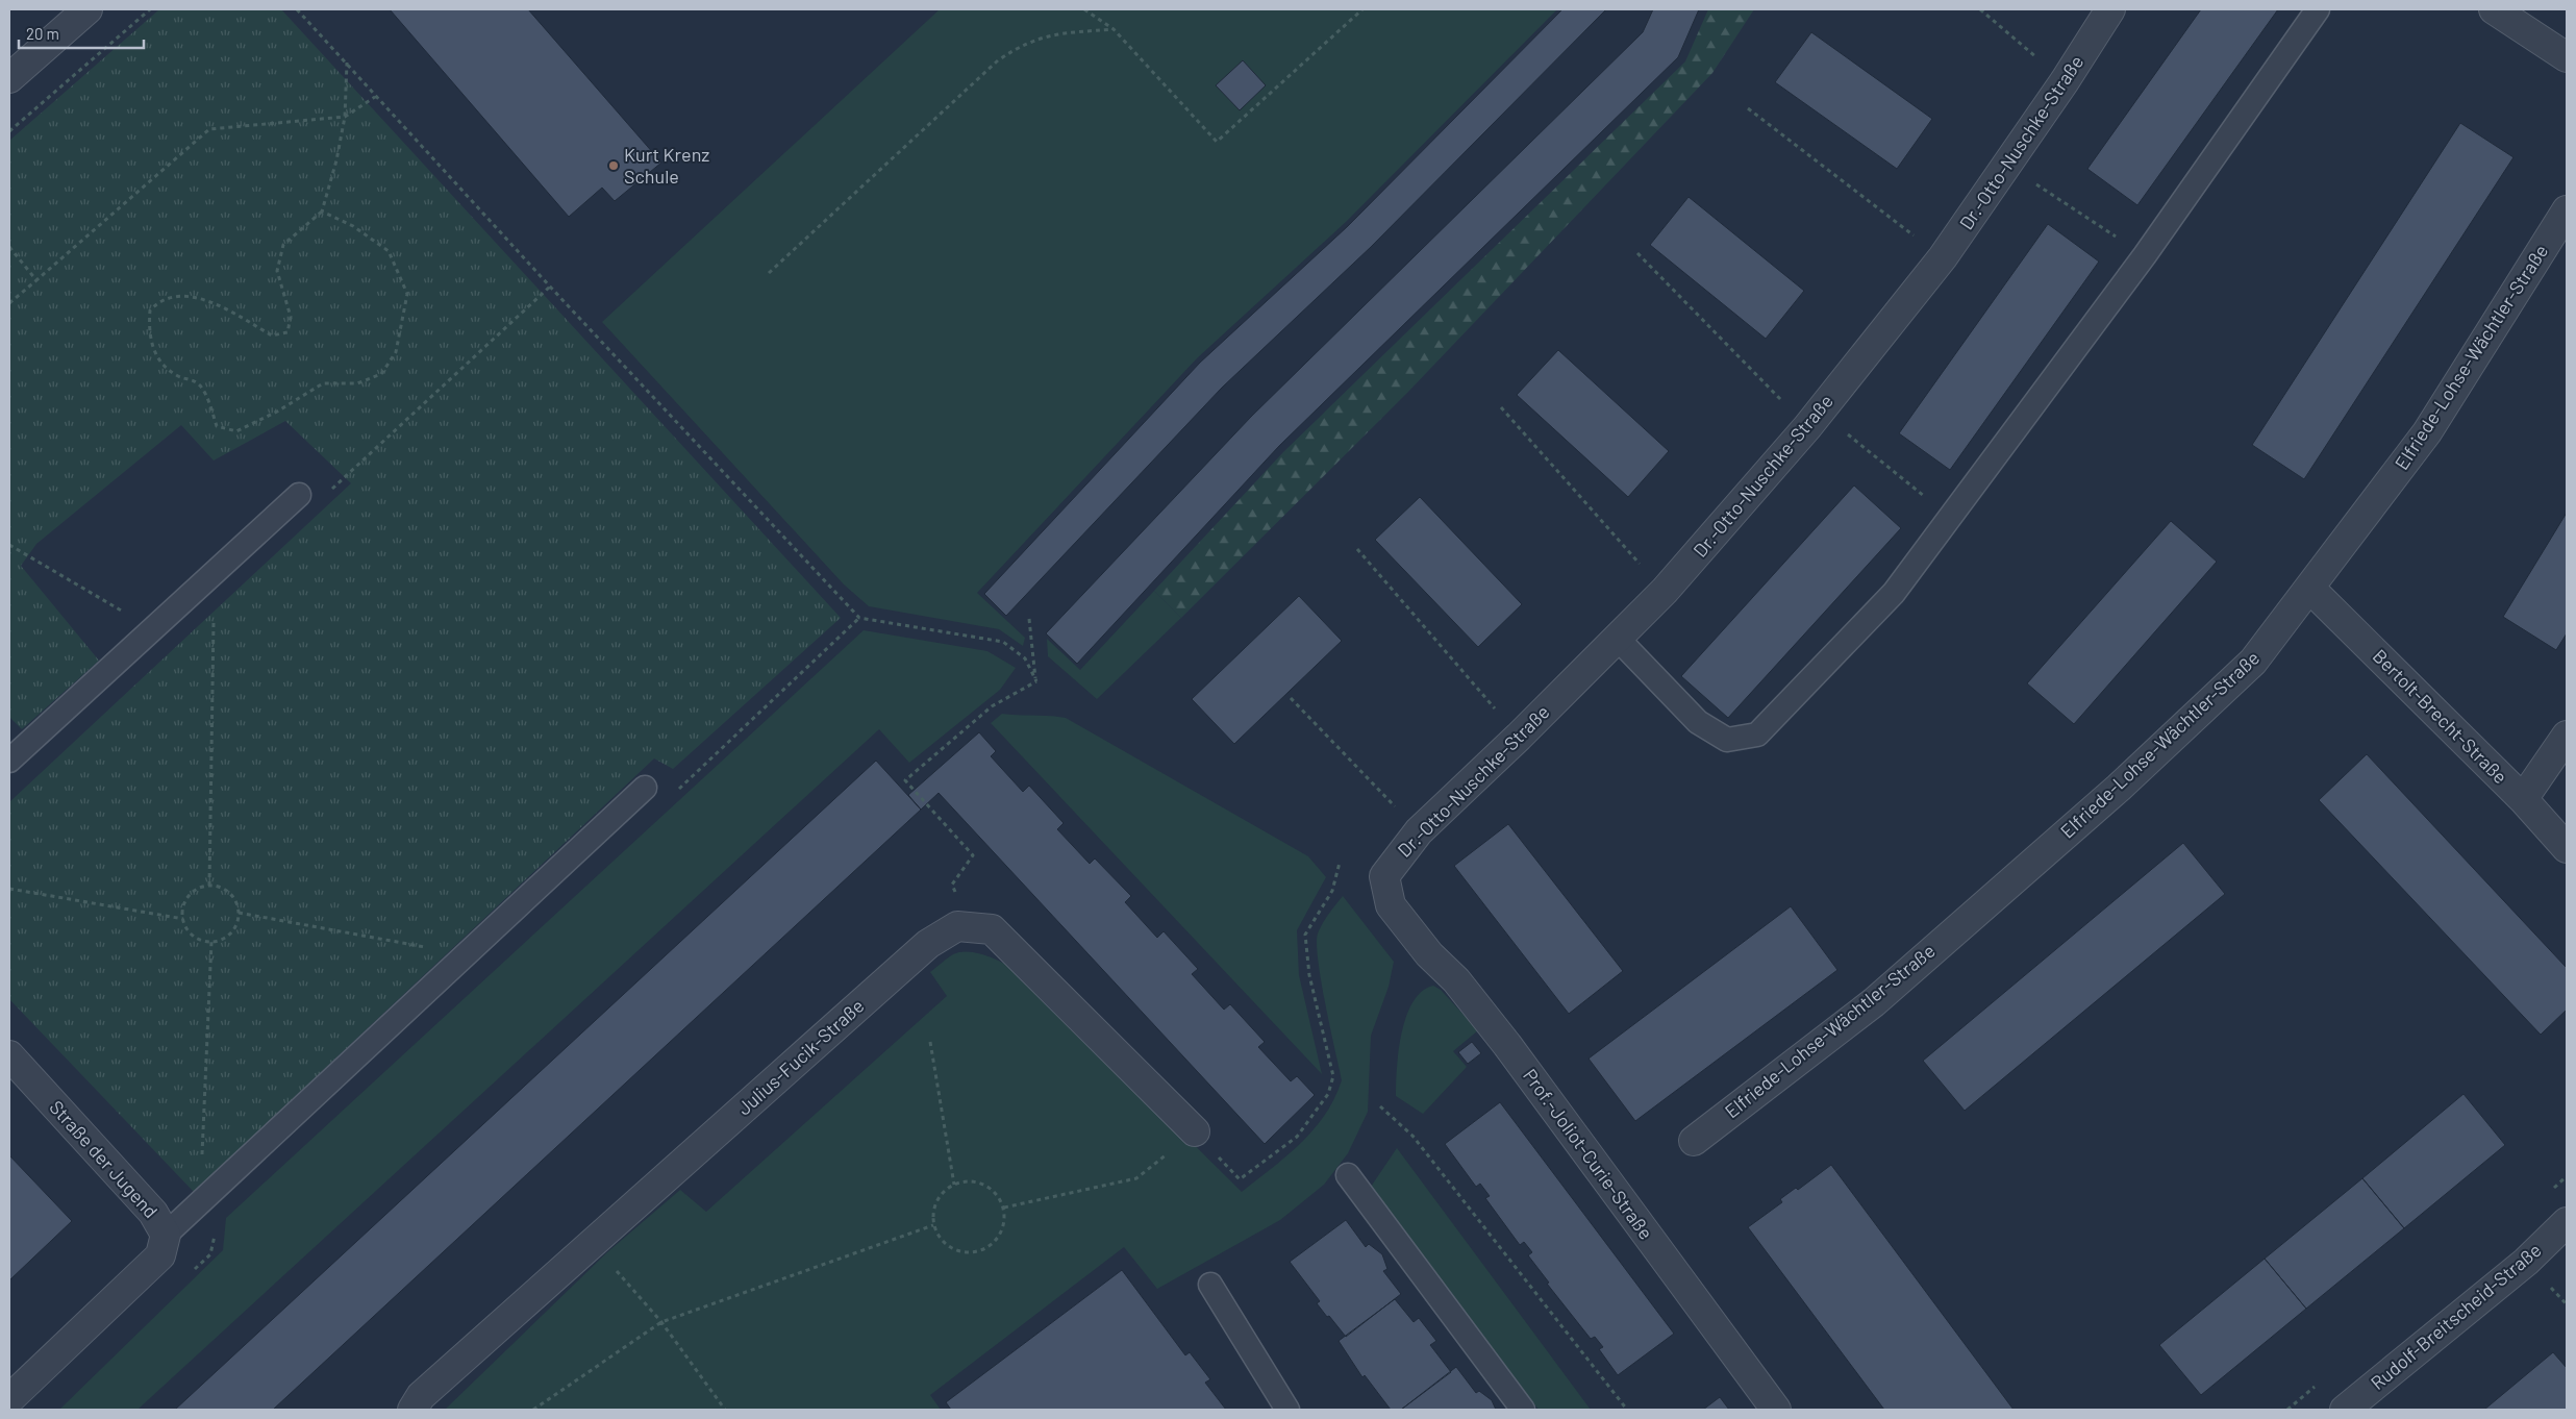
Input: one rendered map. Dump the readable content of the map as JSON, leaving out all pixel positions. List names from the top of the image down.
{
  "streets": {
    "street": [
      "Dr.-Otto-Nuschke-Straße",
      "Elfriede-Lohse-Wächtler-Straße",
      "Bertolt-Brecht-Straße",
      "Julius-Fucik-Straße",
      "Prof.-Joliot-Curie-Straße",
      "Straße der Jugend",
      "Rudolf-Breitscheid-Straße"
    ]
  },
  "crossings": [
    ["Dr.-Otto-Nuschke-Straße", "Prof.-Joliot-Curie-Straße"],
    ["Elfriede-Lohse-Wächtler-Straße", "Bertolt-Brecht-Straße"]
  ],
  "places": ["Kurt Krenz Schule"],
  "scale_bar": "20 m"
}
